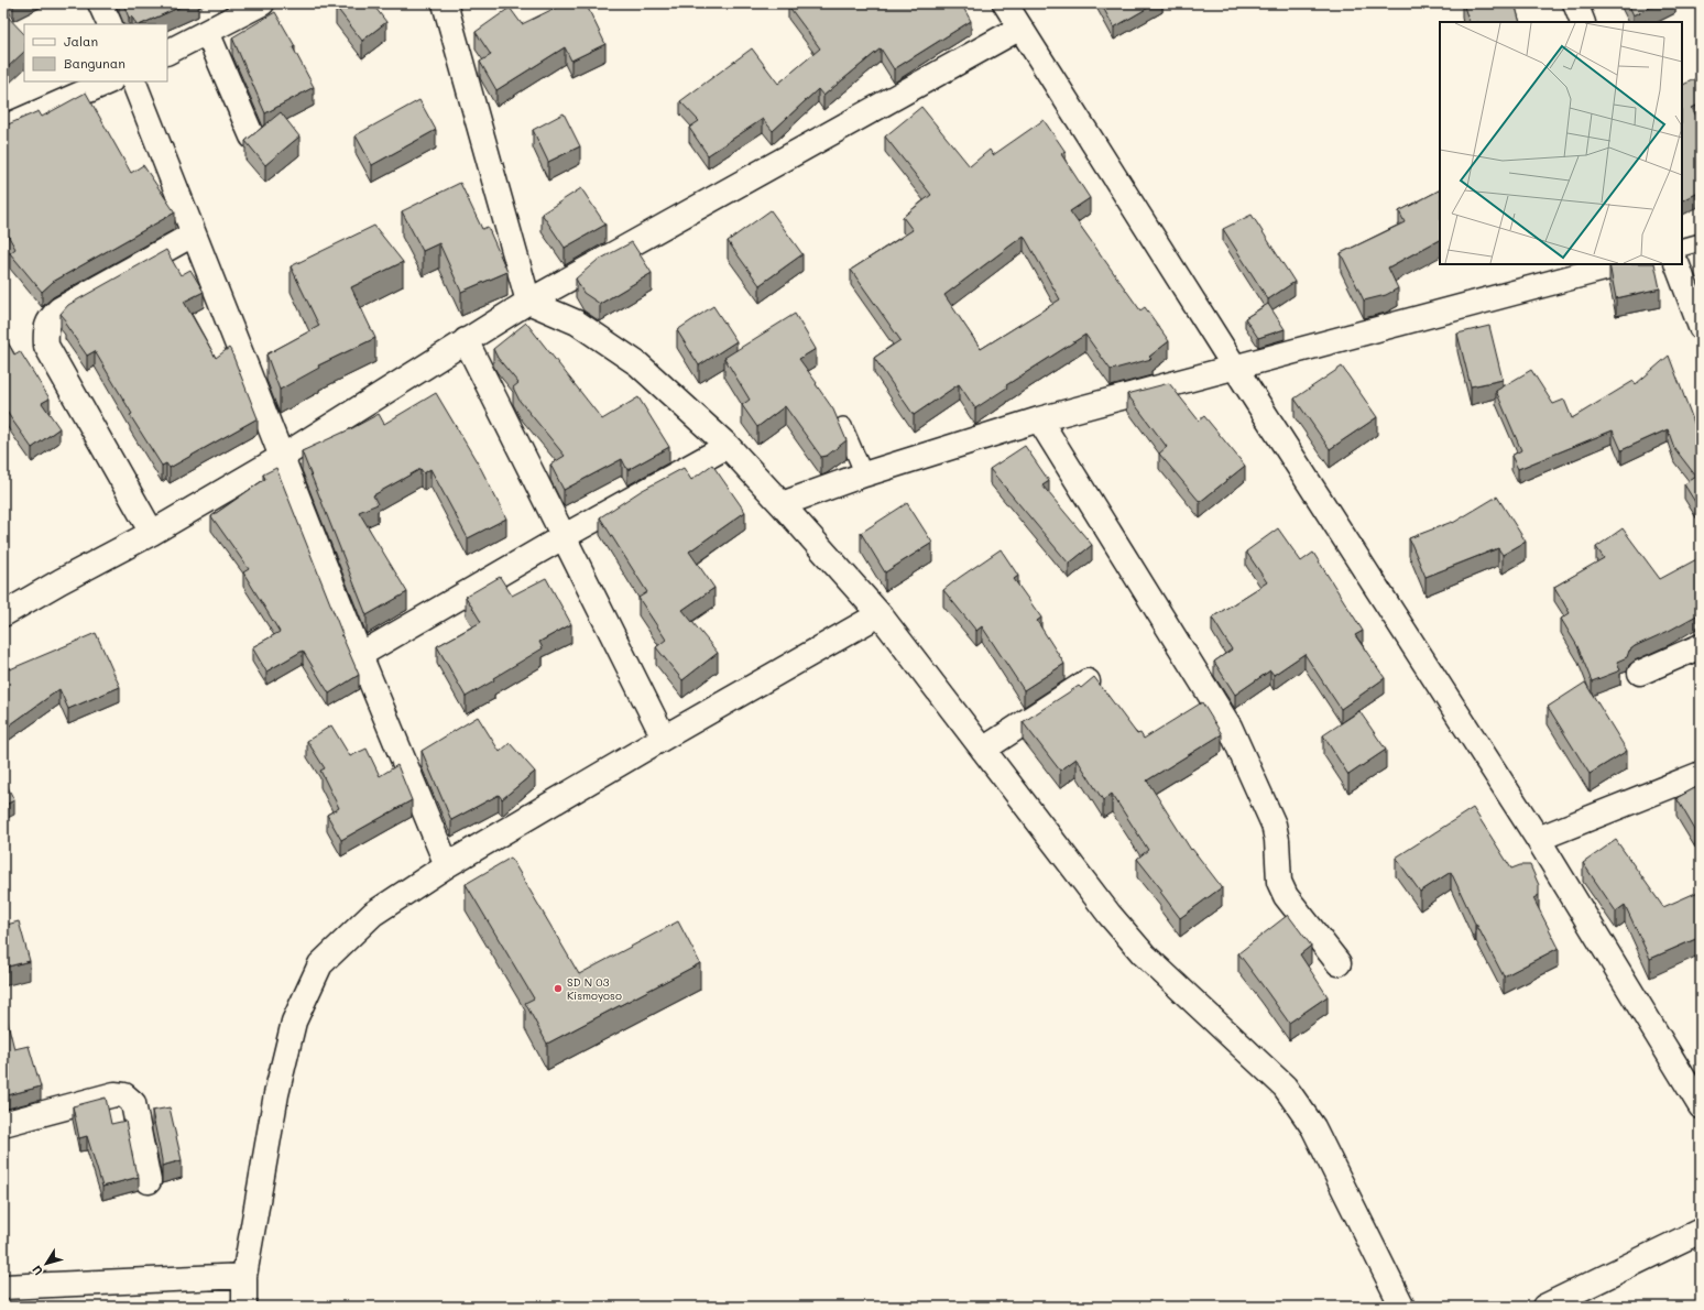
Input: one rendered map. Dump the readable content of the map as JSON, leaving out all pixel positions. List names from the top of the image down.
{
  "places": ["SD N 03 Kismoyoso"],
  "legend": ["Jalan", "Bangunan"],
  "north": "bottom left"
}
